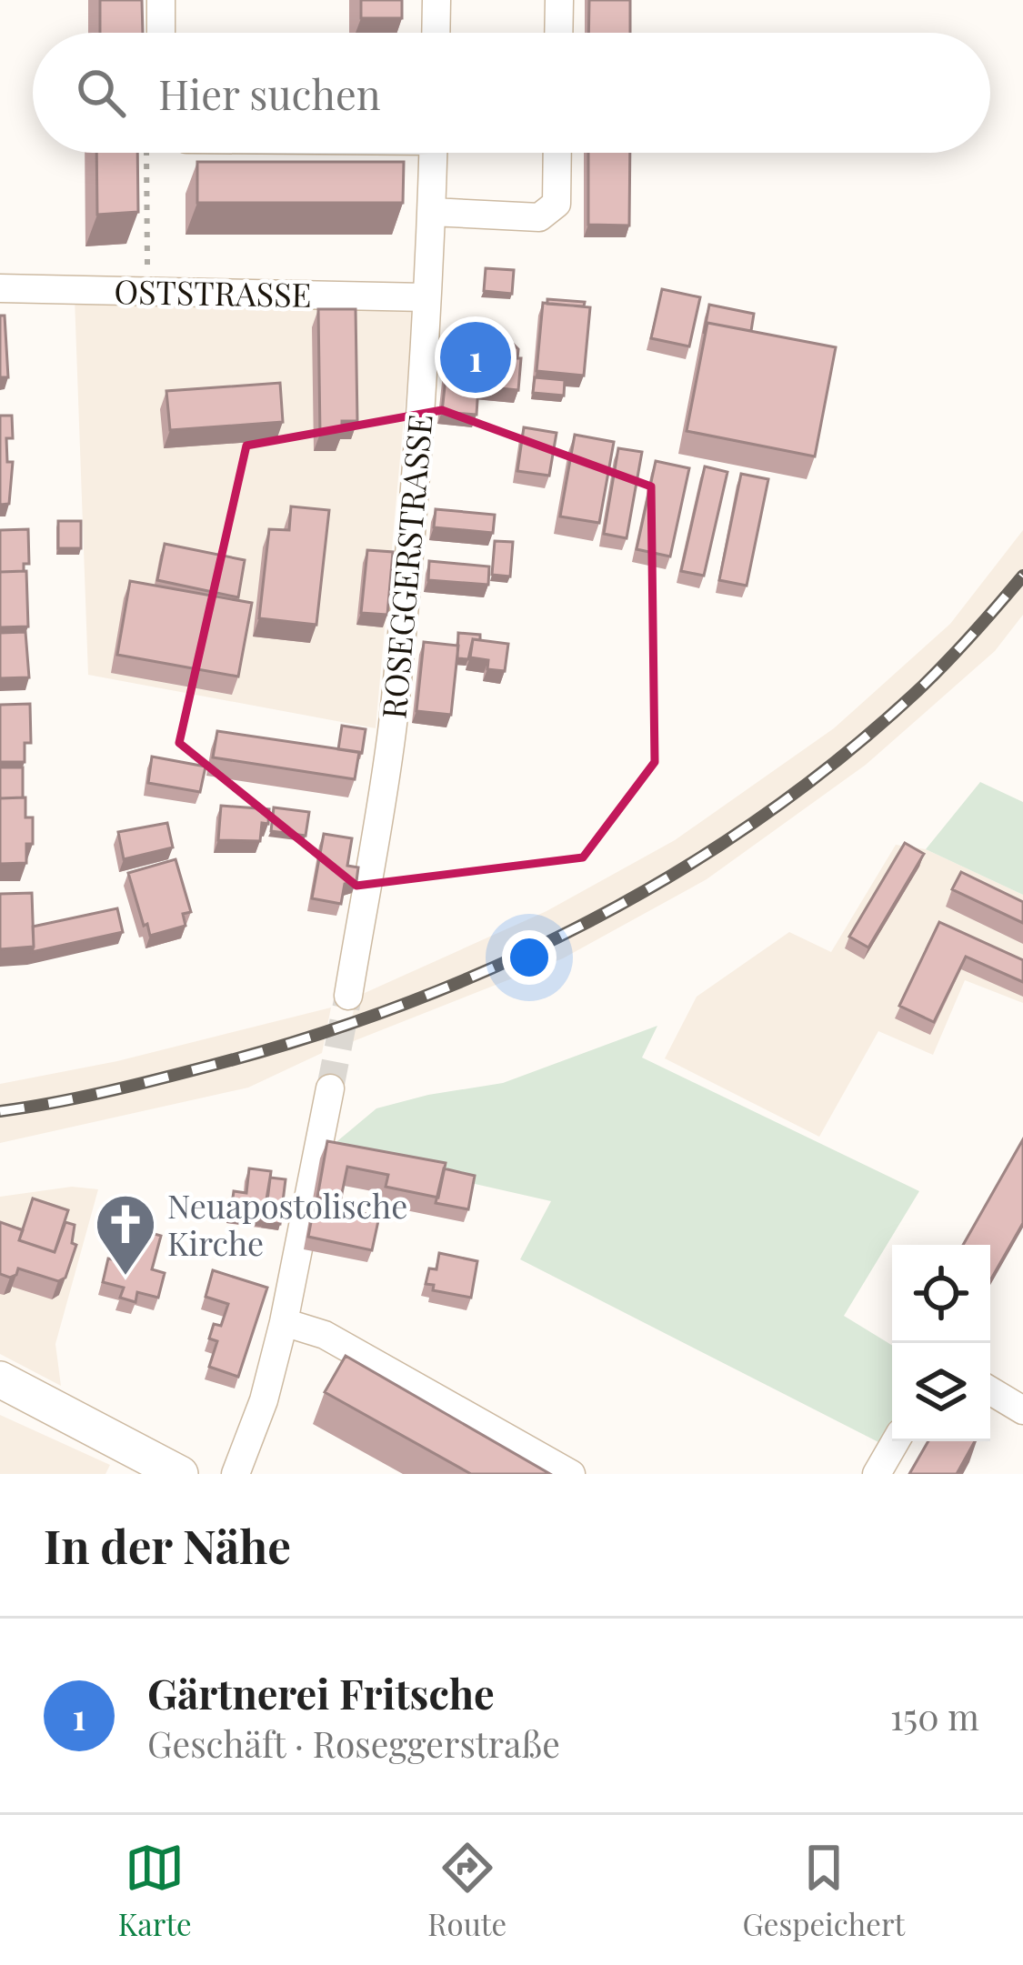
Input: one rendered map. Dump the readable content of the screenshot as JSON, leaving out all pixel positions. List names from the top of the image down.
{
  "streets": {
    "street": ["OSTSTRASSE", "ROSEGGERSTRASSE"]
  },
  "crossings": [
    ["OSTSTRASSE", "ROSEGGERSTRASSE"]
  ],
  "places": {
    "church": ["Neuapostolische Kirche"]
  },
  "page": {
    "search": "Hier suchen",
    "pins": "1",
    "heading": "In der Nähe",
    "list": [
      {
        "mark": "1",
        "name": "Gärtnerei Fritsche",
        "note": "Geschäft · Roseggerstraße",
        "value": "150 m"
      }
    ],
    "nav": ["Karte", "Route", "Gespeichert"]
  }
}
